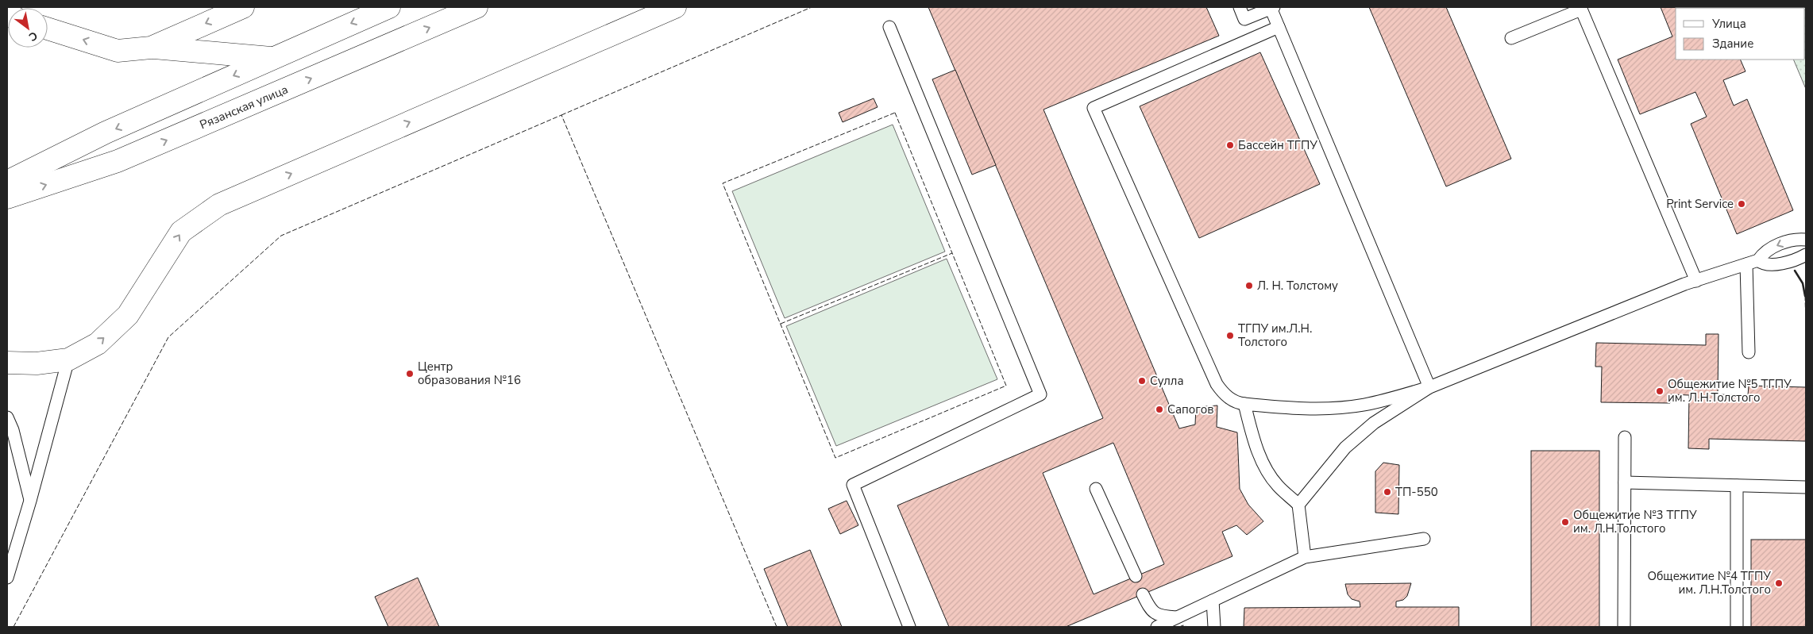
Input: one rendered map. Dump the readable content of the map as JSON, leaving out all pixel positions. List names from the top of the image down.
{
  "streets": {
    "main road": ["Рязанская улица"]
  },
  "places": [
    "Бассейн ТГПУ",
    "Print Service",
    "Л. Н. Толстому",
    "ТГПУ им.Л.Н. Толстого",
    "Центр образования №16",
    "Сулла",
    "Общежитие №5 ТГПУ им. Л.Н.Толстого",
    "Сапогов",
    "ТП-550",
    "Общежитие №3 ТГПУ им. Л.Н.Толстого",
    "Общежитие №4 ТГПУ им. Л.Н.Толстого"
  ],
  "legend": ["Улица", "Здание"],
  "north": "bottom right"
}
